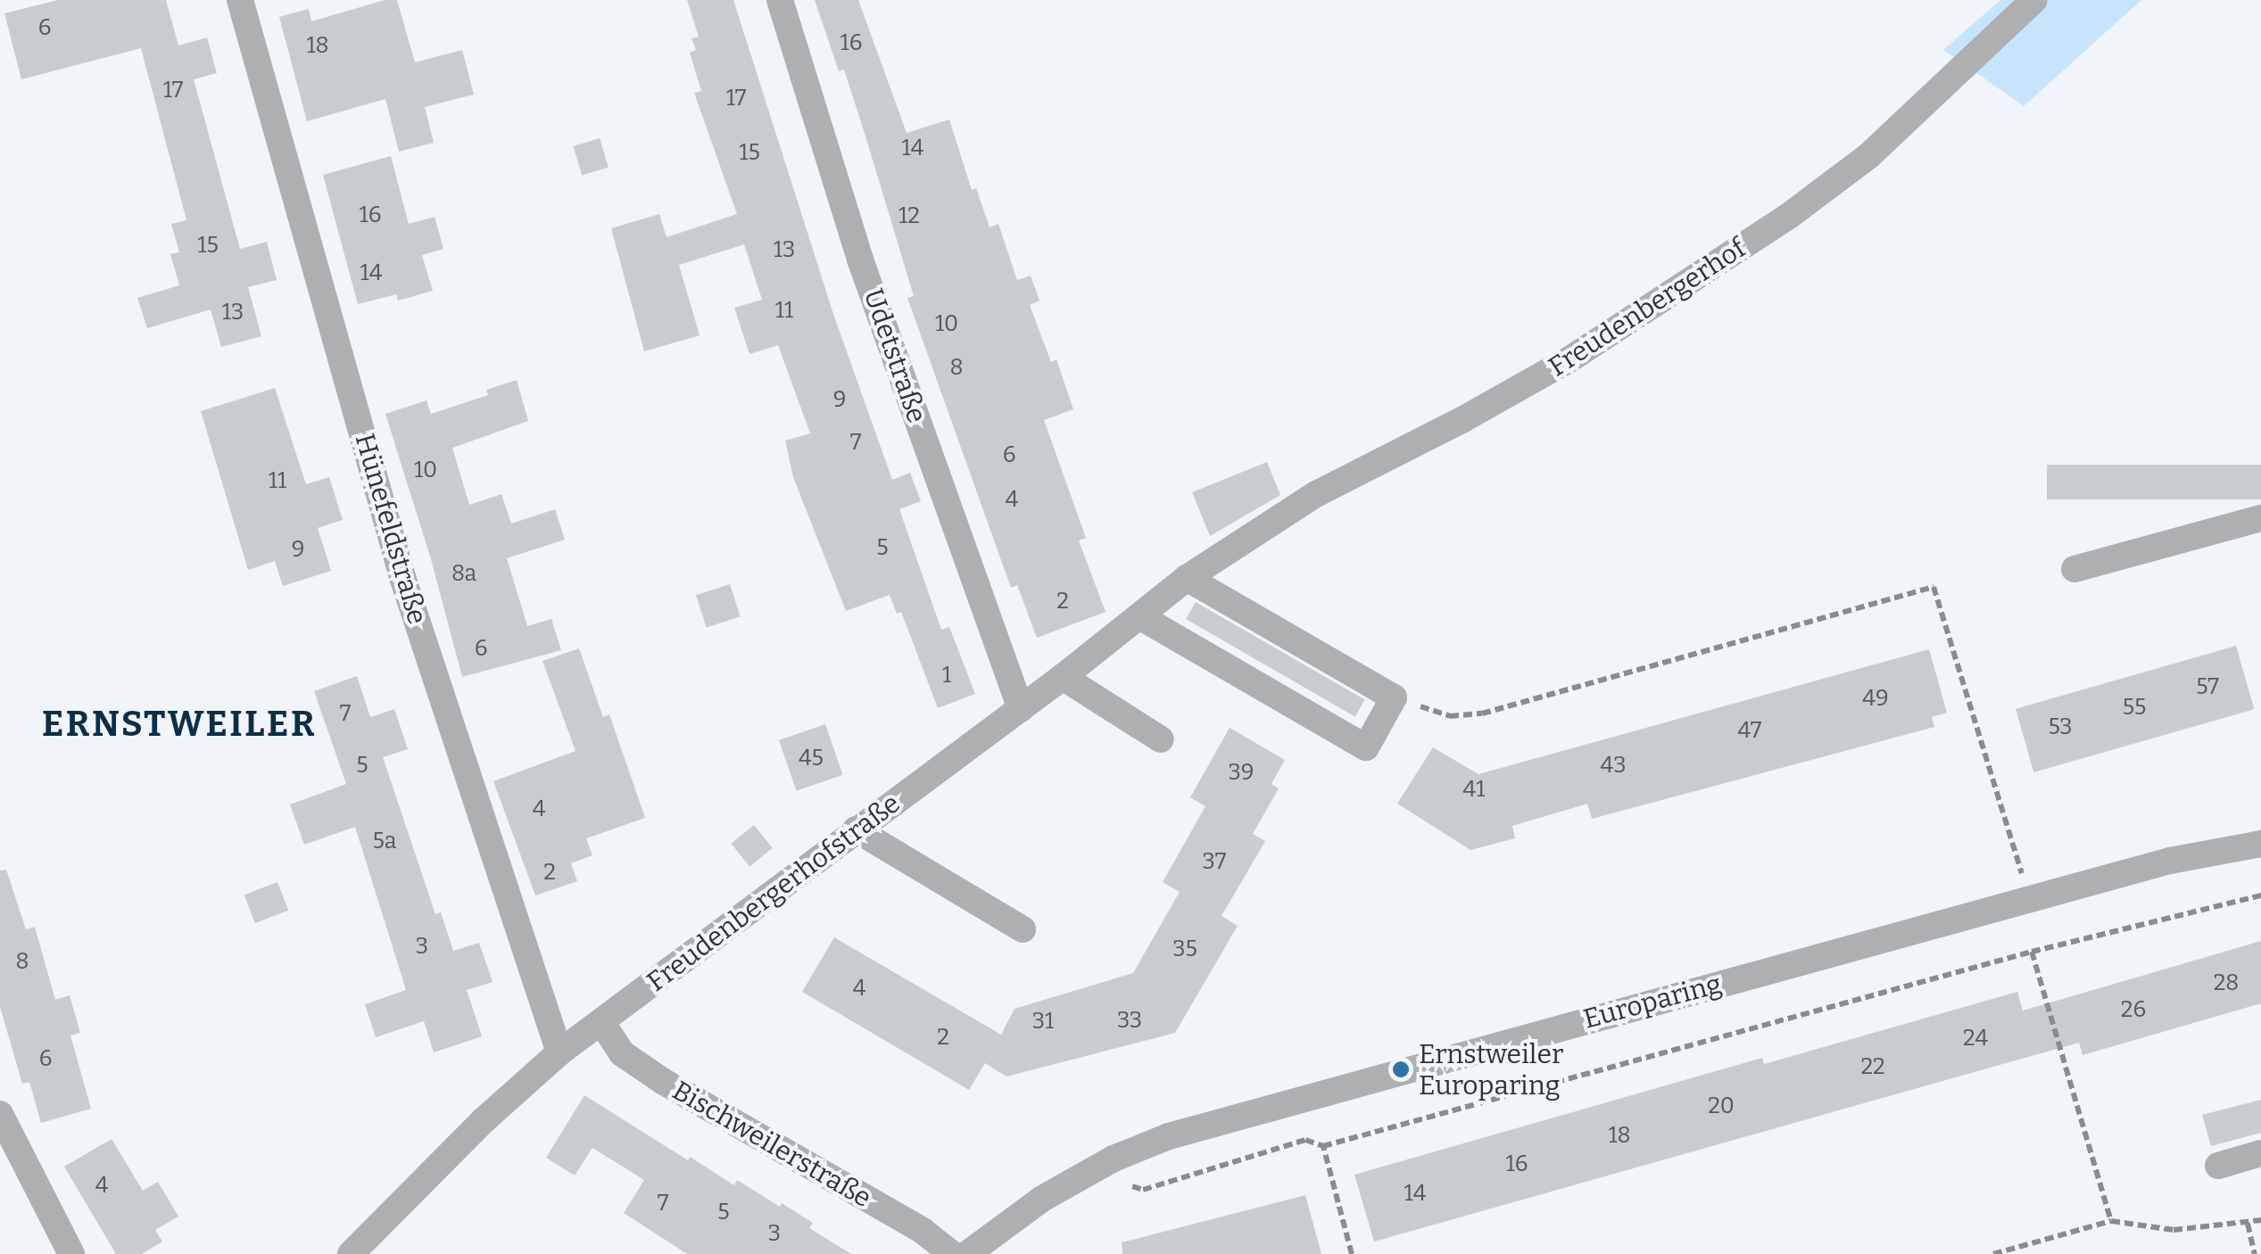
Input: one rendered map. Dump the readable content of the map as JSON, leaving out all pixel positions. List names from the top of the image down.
{
  "streets": {
    "street": [
      "Freudenbergerhof",
      "Udetstraße",
      "Hünefeldstraße",
      "Freudenbergerhofstraße",
      "Europaring",
      "Bischweilerstraße"
    ]
  },
  "crossings": [
    ["Freudenbergerhof", "Freudenbergerhofstraße"],
    ["Udetstraße", "Freudenbergerhofstraße"],
    ["Hünefeldstraße", "Freudenbergerhofstraße"],
    ["Freudenbergerhofstraße", "Bischweilerstraße"]
  ],
  "districts": ["ERNSTWEILER"],
  "places": ["Ernstweiler Europaring"],
  "house_numbers": [
    "6",
    "16",
    "18",
    "17",
    "17",
    "14",
    "15",
    "16",
    "12",
    "15",
    "13",
    "14",
    "11",
    "13",
    "10",
    "8",
    "9",
    "7",
    "6",
    "10",
    "11",
    "4",
    "5",
    "9",
    "8a",
    "2",
    "6",
    "1",
    "57",
    "49",
    "55",
    "7",
    "53",
    "47",
    "45",
    "5",
    "43",
    "39",
    "41",
    "4",
    "5a",
    "37",
    "2",
    "3",
    "35",
    "8",
    "28",
    "4",
    "26",
    "33",
    "31",
    "2",
    "24",
    "6",
    "22",
    "20",
    "18",
    "16",
    "4",
    "14",
    "7",
    "5",
    "3"
  ]
}
